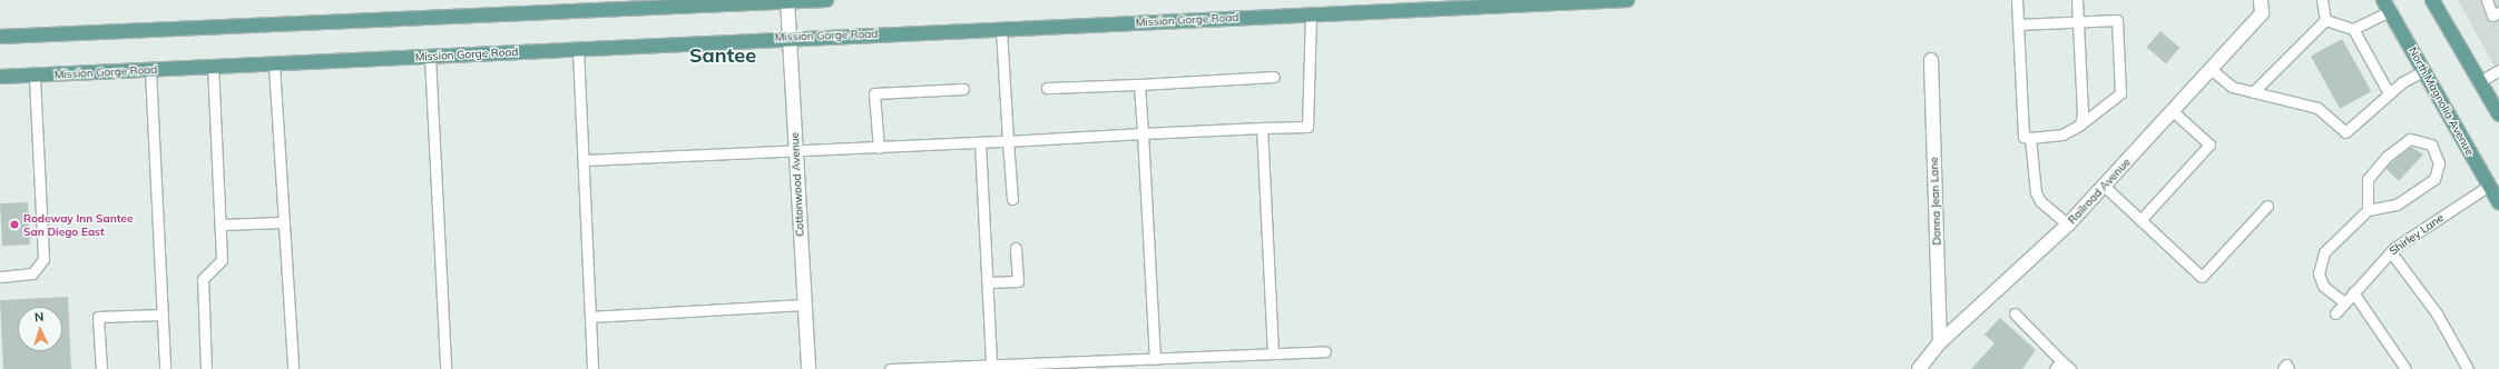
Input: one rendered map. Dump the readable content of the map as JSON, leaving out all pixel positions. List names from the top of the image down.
{
  "streets": {
    "main road": ["Mission Gorge Road", "North Magnolia Avenue"],
    "street": ["Cottonwood Avenue", "Railroad Avenue", "Donna Jean Lane"],
    "lane": ["Shirley Lane"]
  },
  "crossings": [
    ["Mission Gorge Road", "Cottonwood Avenue"],
    ["North Magnolia Avenue", "Shirley Lane"],
    ["Railroad Avenue", "Donna Jean Lane"]
  ],
  "districts": ["Santee"],
  "places": ["Rodeway Inn Santee San Diego East"],
  "north": "top"
}
